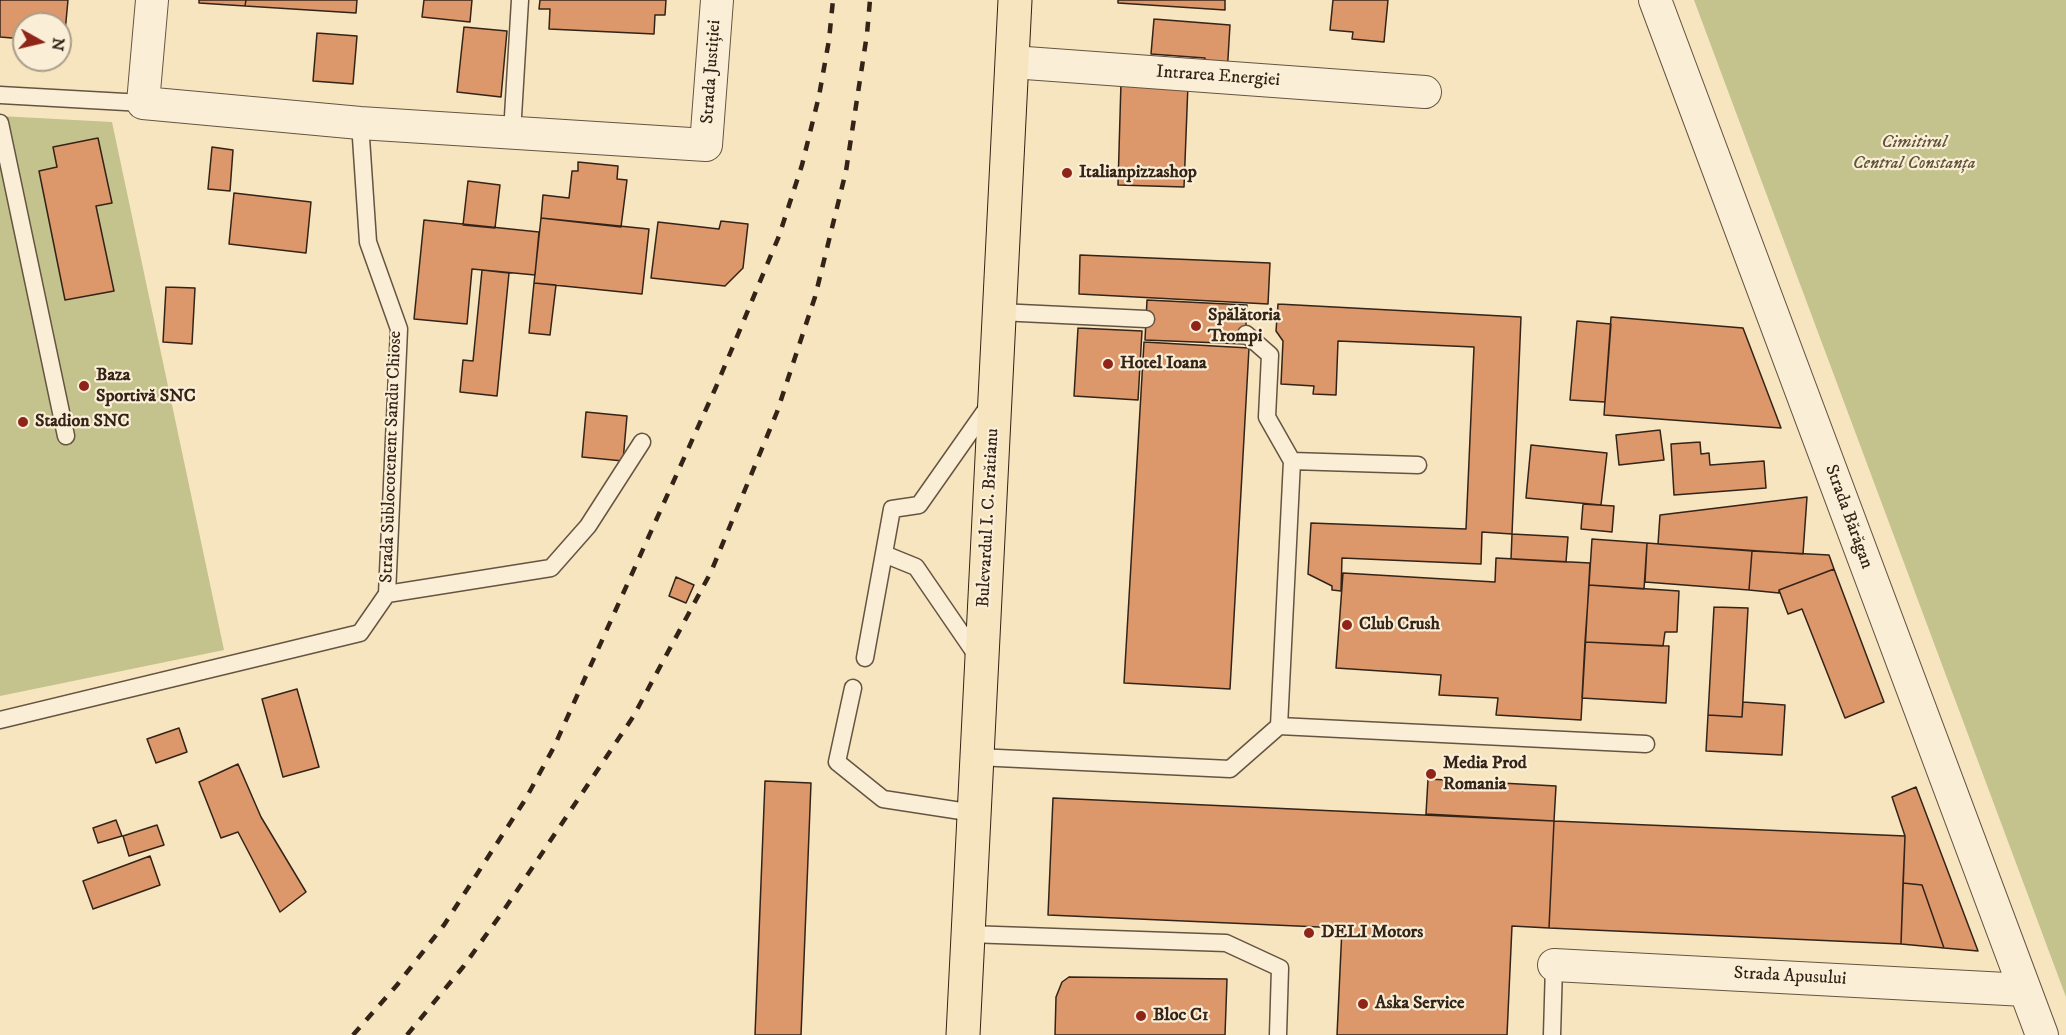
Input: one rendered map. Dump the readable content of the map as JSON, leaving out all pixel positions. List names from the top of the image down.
{
  "streets": {
    "main road": ["Bulevardul I. C. Brătianu"],
    "street": [
      "Strada Justiției",
      "Intrarea Energiei",
      "Strada Bărăgan",
      "Strada Apusului"
    ],
    "lane": ["Strada Sublocotenent Sandu Chiose"]
  },
  "crossings": [
    ["Intrarea Energiei", "Bulevardul I. C. Brătianu"],
    ["Strada Bărăgan", "Strada Apusului"]
  ],
  "parks": ["Cimitirul Central Constanța"],
  "places": [
    "Italianpizzashop",
    "Spălătoria Trompi",
    "Hotel Ioana",
    "Baza Sportivă SNC",
    "Stadion SNC",
    "Club Crush",
    "Media Prod Romania",
    "DELI Motors",
    "Aska Service",
    "Bloc C1"
  ],
  "north": "right"
}
